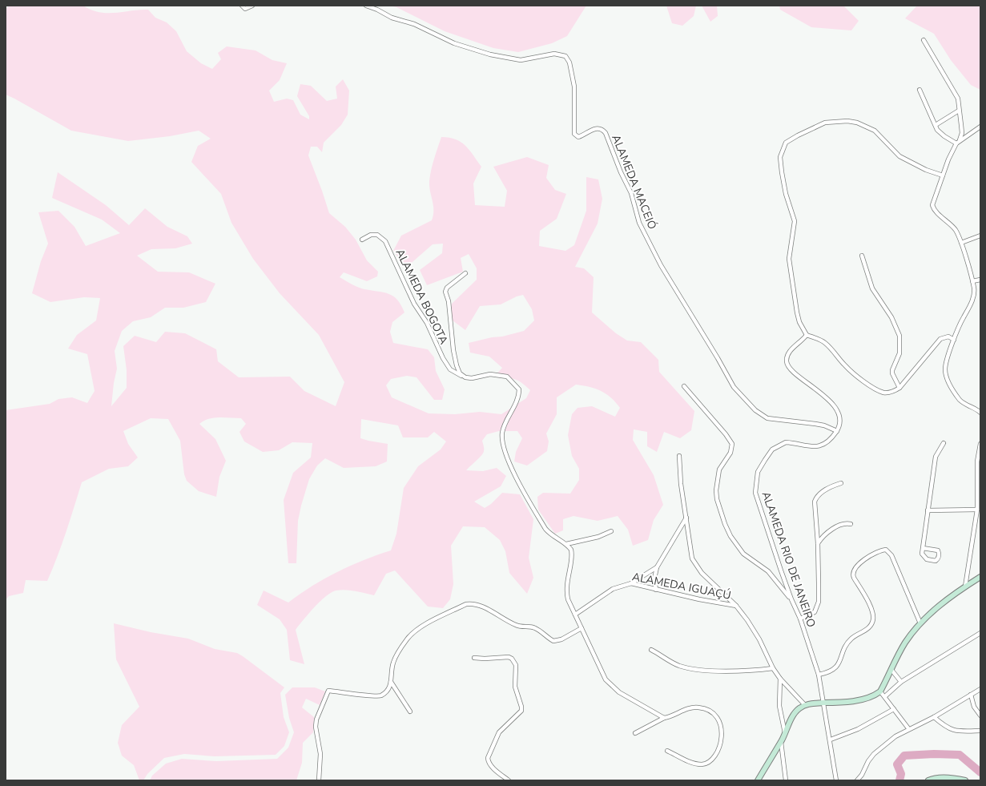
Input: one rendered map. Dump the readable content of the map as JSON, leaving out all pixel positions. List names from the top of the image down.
{
  "streets": {
    "street": [
      "ALAMEDA MACEIÓ",
      "ALAMEDA BOGOTA",
      "ALAMEDA RIO DE JANEIRO",
      "ALAMEDA IGUAÇÚ"
    ]
  },
  "crossings": [
    ["ALAMEDA MACEIÓ", "ALAMEDA RIO DE JANEIRO"]
  ]
}
